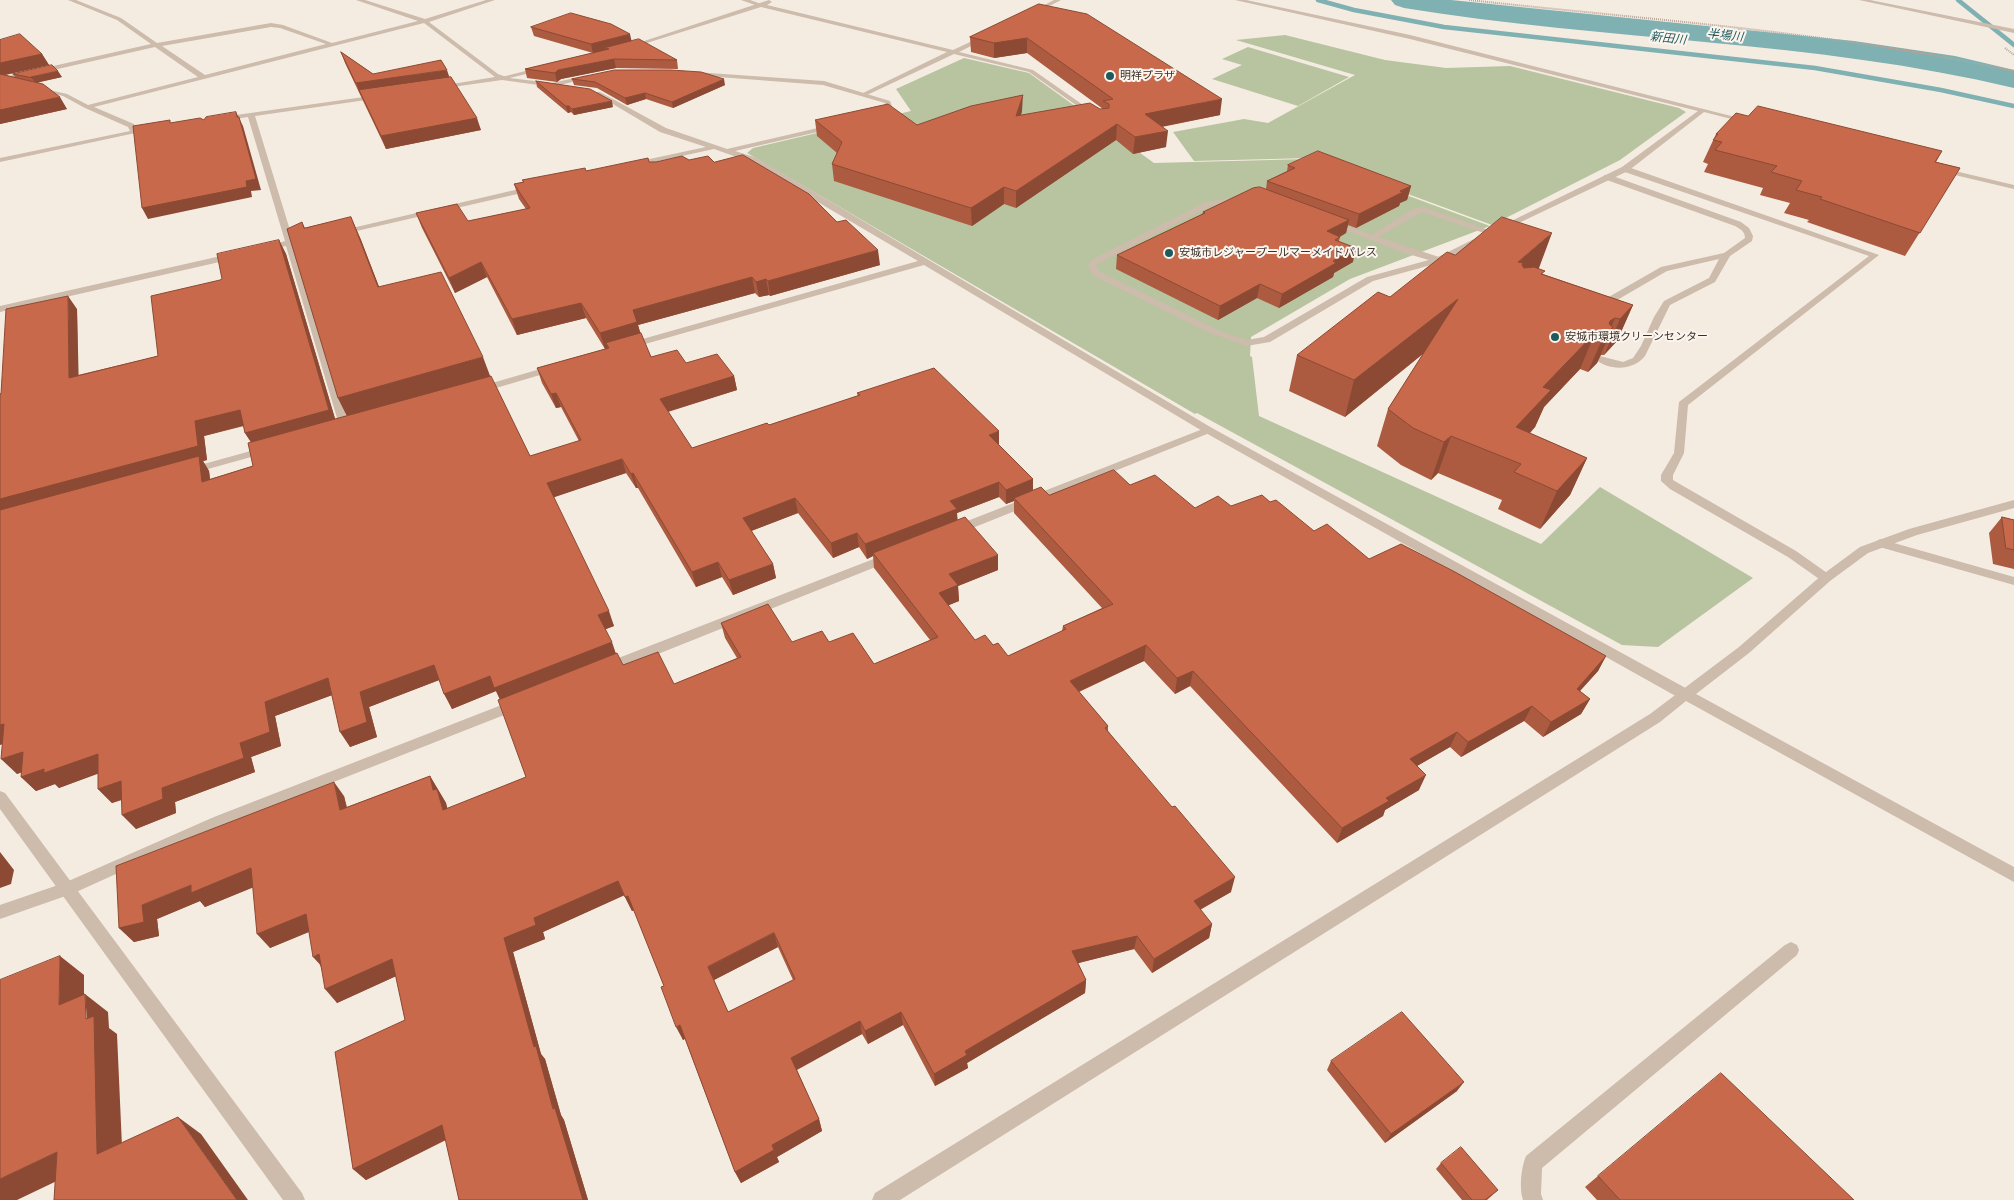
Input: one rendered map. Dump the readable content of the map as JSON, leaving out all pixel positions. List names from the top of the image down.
{
  "water": ["半場川", "新田川"],
  "places": ["明祥プラザ", "安城市レジャープールマーメイドパレス", "安城市環境クリーンセンター"]
}
